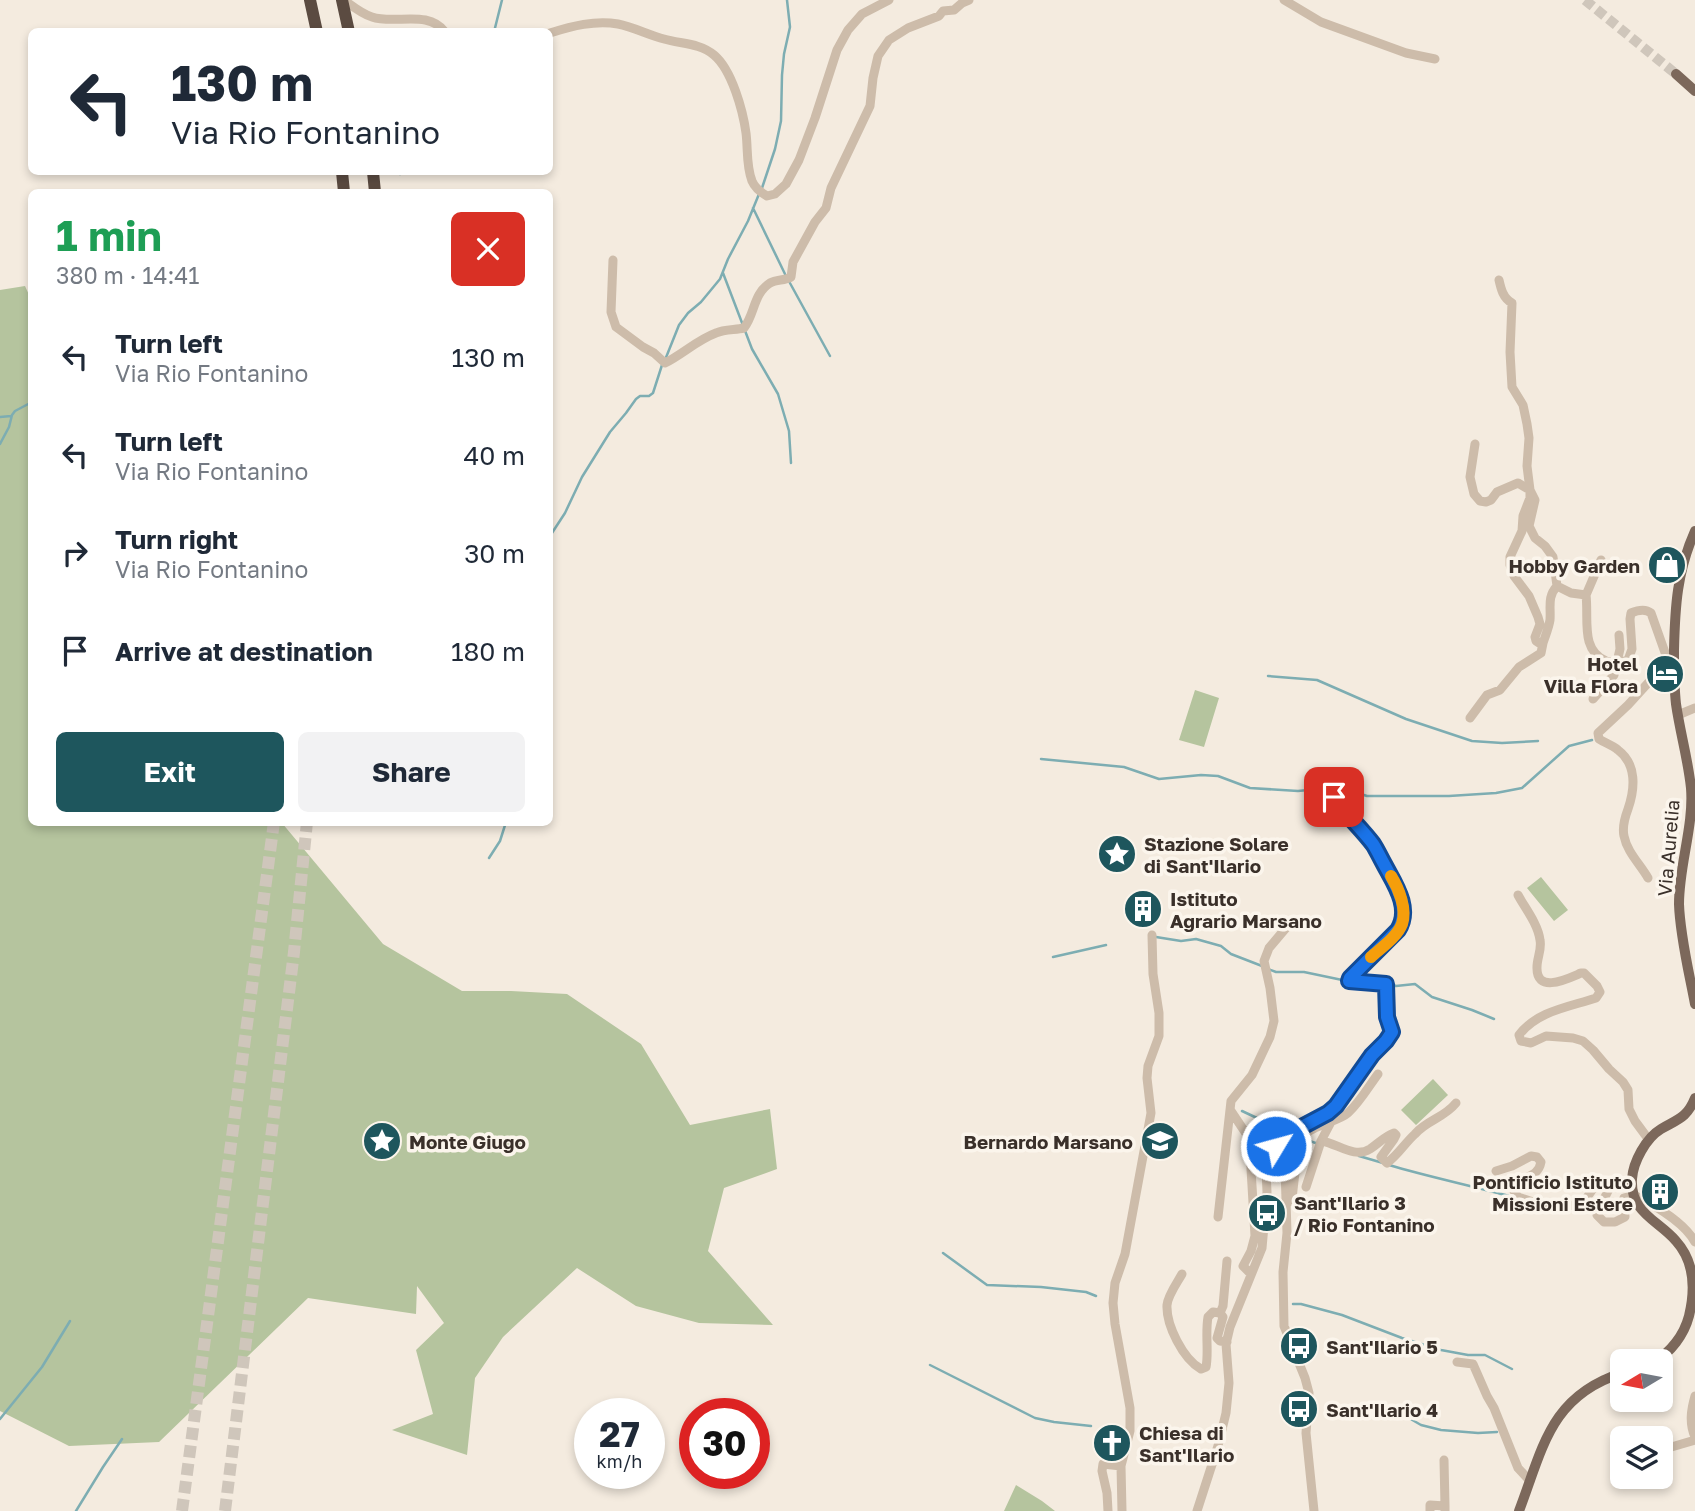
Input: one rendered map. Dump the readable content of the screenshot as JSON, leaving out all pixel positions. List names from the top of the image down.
{
  "streets": {
    "main road": ["Via Aurelia"]
  },
  "places": {
    "shop": ["Hobby Garden"],
    "hotel": ["Hotel Villa Flora"],
    "place": ["Stazione Solare di Sant'Ilario", "Monte Giugo"],
    "building": ["Istituto Agrario Marsano", "Pontificio Istituto Missioni Estere"],
    "school or university": ["Bernardo Marsano"],
    "bus stop": ["Sant'Ilario 3 / Rio Fontanino", "Sant'Ilario 5", "Sant'Ilario 4"],
    "church": ["Chiesa di Sant'Ilario"]
  },
  "north": "left",
  "page": {
    "turn": ["130 m", "Via Rio Fontanino"],
    "heading": ["1 min", "380 m · 14:41"],
    "list": [
      {
        "name": "Turn left",
        "note": "Via Rio Fontanino",
        "value": "130 m"
      },
      {
        "name": "Turn left",
        "note": "Via Rio Fontanino",
        "value": "40 m"
      },
      {
        "name": "Turn right",
        "note": "Via Rio Fontanino",
        "value": "30 m"
      },
      {
        "name": "Arrive at destination",
        "value": "180 m"
      }
    ],
    "buttons": ["Exit", "Share"],
    "speed": "27 km/h",
    "limit": "30"
  }
}
